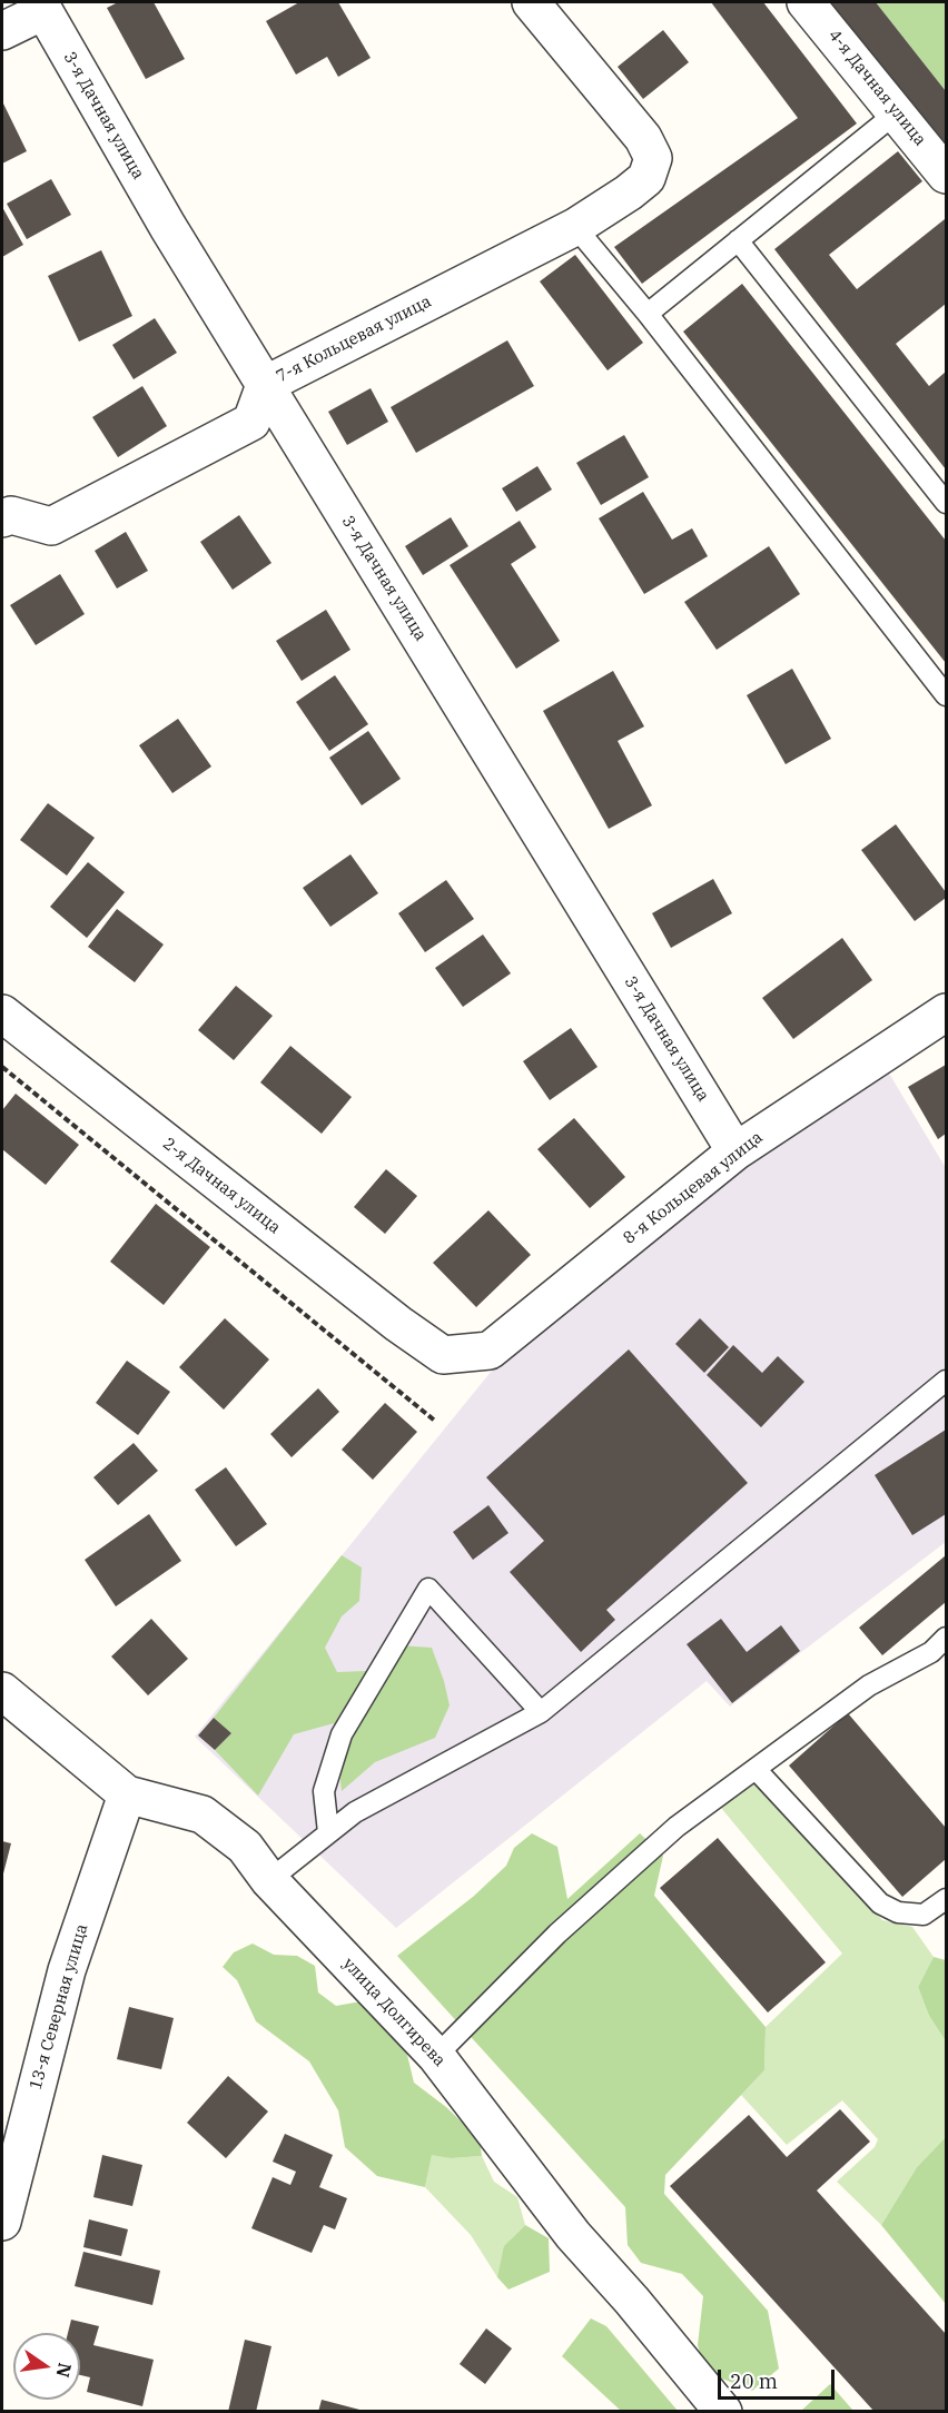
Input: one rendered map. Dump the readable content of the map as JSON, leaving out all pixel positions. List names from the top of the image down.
{
  "streets": {
    "street": [
      "4-я Дачная улица",
      "3-я Дачная улица",
      "7-я Кольцевая улица",
      "2-я Дачная улица",
      "8-я Кольцевая улица",
      "13-я Северная улица",
      "улица Долгирева"
    ]
  },
  "crossings": [
    ["3-я Дачная улица", "7-я Кольцевая улица"],
    ["3-я Дачная улица", "8-я Кольцевая улица"],
    ["2-я Дачная улица", "8-я Кольцевая улица"],
    ["13-я Северная улица", "улица Долгирева"]
  ],
  "scale_bar": "20 m",
  "north": "right"
}
